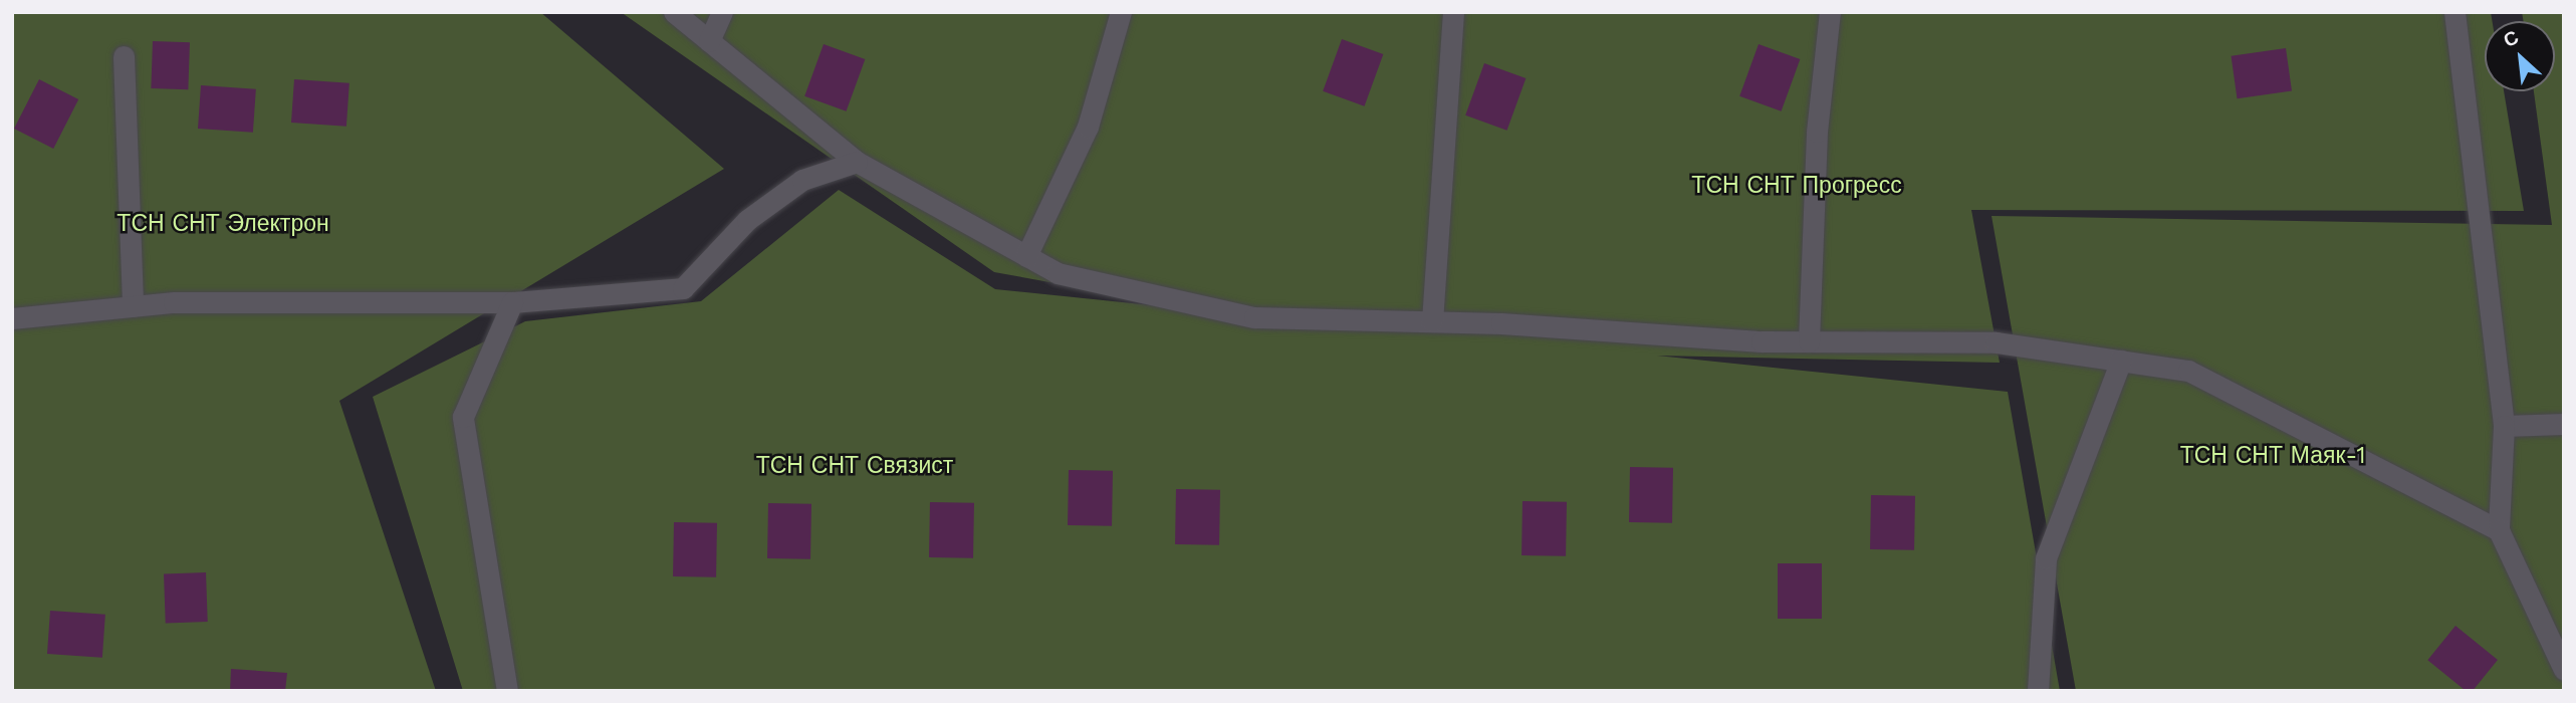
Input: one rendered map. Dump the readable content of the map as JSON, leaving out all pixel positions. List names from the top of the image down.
{
  "parks": [
    "ТСН СНТ Прогресс",
    "ТСН СНТ Электрон",
    "ТСН СНТ Маяк-1",
    "ТСН СНТ Связист"
  ],
  "north": "top left"
}
